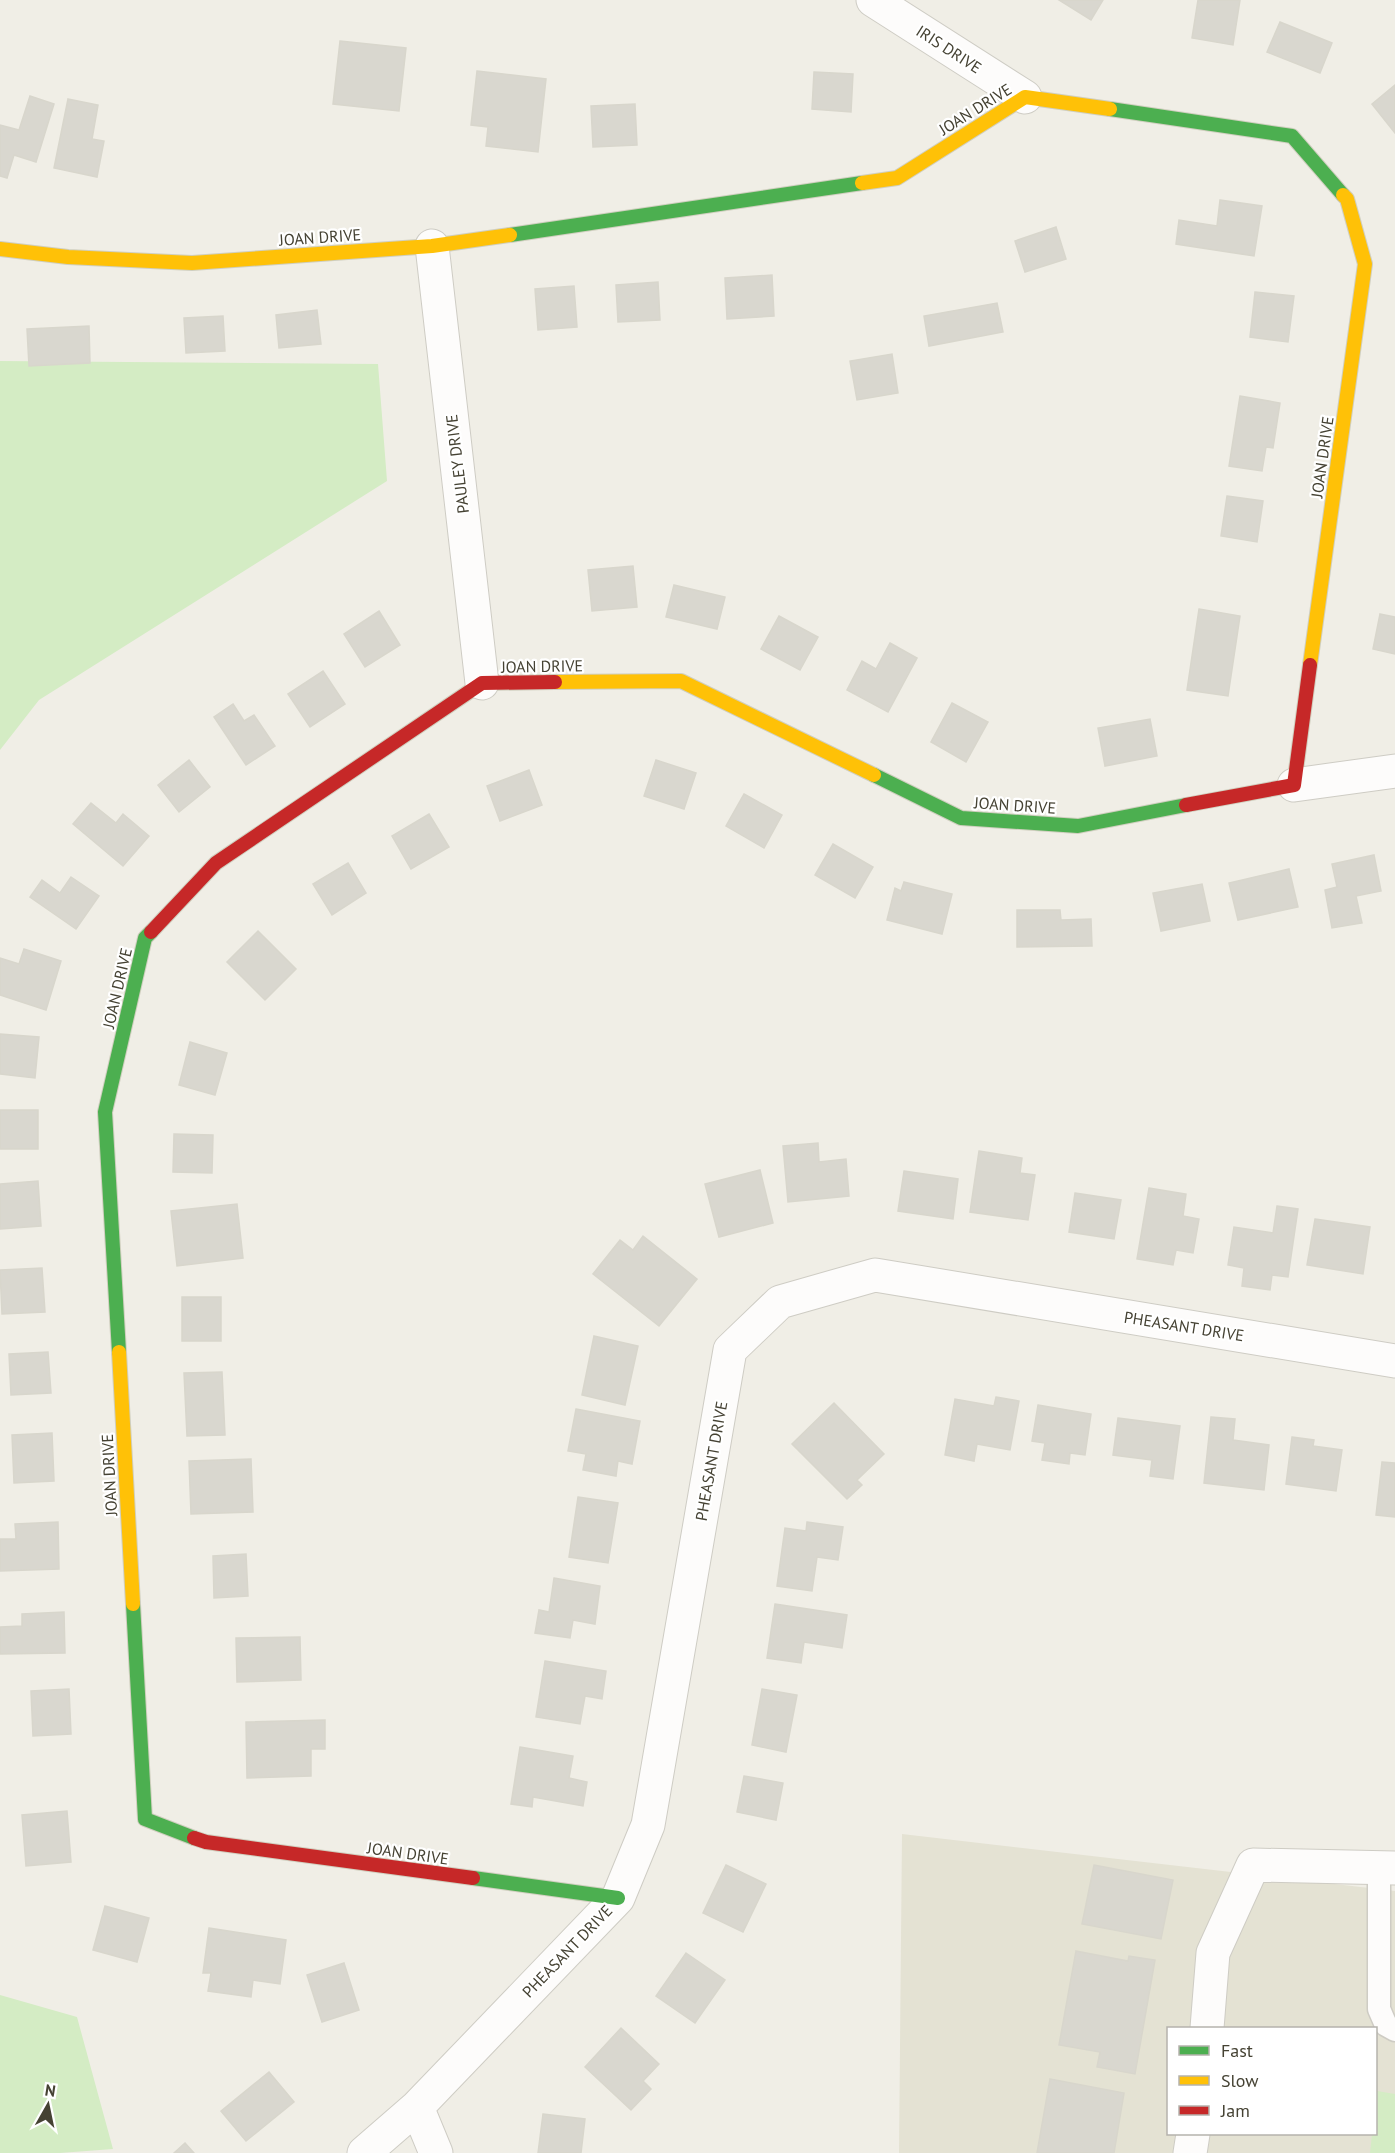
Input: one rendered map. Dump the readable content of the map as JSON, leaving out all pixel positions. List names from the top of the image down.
{
  "streets": {
    "street": [
      "IRIS DRIVE",
      "JOAN DRIVE",
      "PAULEY DRIVE",
      "PHEASANT DRIVE"
    ]
  },
  "crossings": [
    ["IRIS DRIVE", "JOAN DRIVE"],
    ["JOAN DRIVE", "PAULEY DRIVE"],
    ["JOAN DRIVE", "PHEASANT DRIVE"]
  ],
  "legend": ["Fast", "Slow", "Jam"],
  "north": "top"
}
